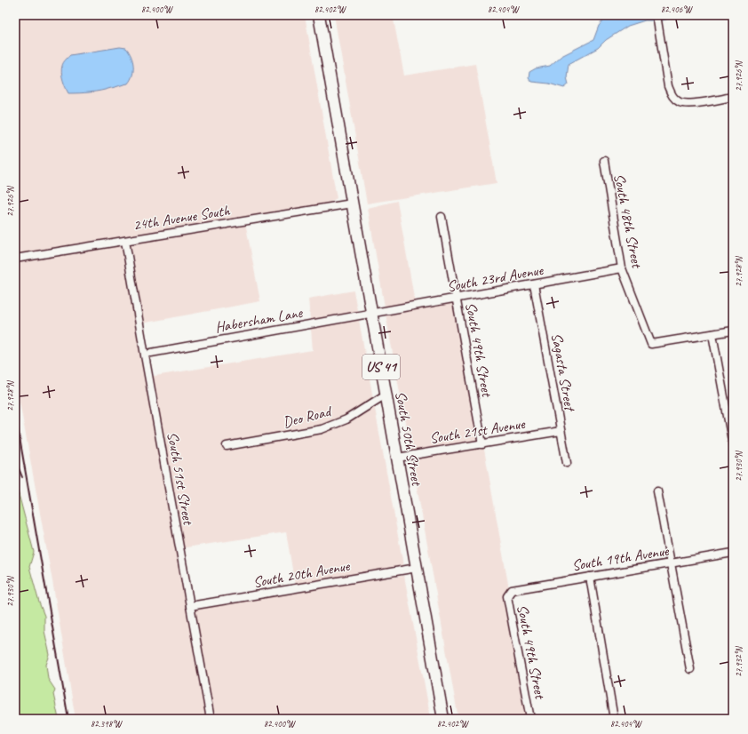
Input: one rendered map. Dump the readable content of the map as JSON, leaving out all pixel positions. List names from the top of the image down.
{
  "streets": {
    "main road": ["US 41", "South 50th Street"],
    "street": [
      "24th Avenue South",
      "South 48th Street",
      "South 23rd Avenue",
      "Habersham Lane",
      "South 49th Street",
      "Sagasta Street",
      "Deo Road",
      "South 21st Avenue",
      "South 51st Street",
      "South 19th Avenue",
      "South 20th Avenue"
    ]
  },
  "crossings": [
    ["24th Avenue South", "South 50th Street"],
    ["24th Avenue South", "South 51st Street"],
    ["South 48th Street", "South 23rd Avenue"],
    ["South 23rd Avenue", "Habersham Lane"],
    ["South 23rd Avenue", "South 49th Street"],
    ["South 23rd Avenue", "Sagasta Street"],
    ["South 23rd Avenue", "South 50th Street"],
    ["Habersham Lane", "South 50th Street"],
    ["South 49th Street", "South 21st Avenue"],
    ["South 49th Street", "South 19th Avenue"],
    ["Sagasta Street", "South 21st Avenue"],
    ["Deo Road", "South 50th Street"],
    ["South 21st Avenue", "South 50th Street"],
    ["South 50th Street", "South 20th Avenue"],
    ["South 51st Street", "South 20th Avenue"]
  ],
  "coordinates": [
    "82.400°W",
    "82.402°W",
    "82.404°W",
    "82.406°W",
    "27.926°N",
    "27.928°N",
    "27.930°N",
    "27.932°N",
    "82.398°W"
  ]
}
